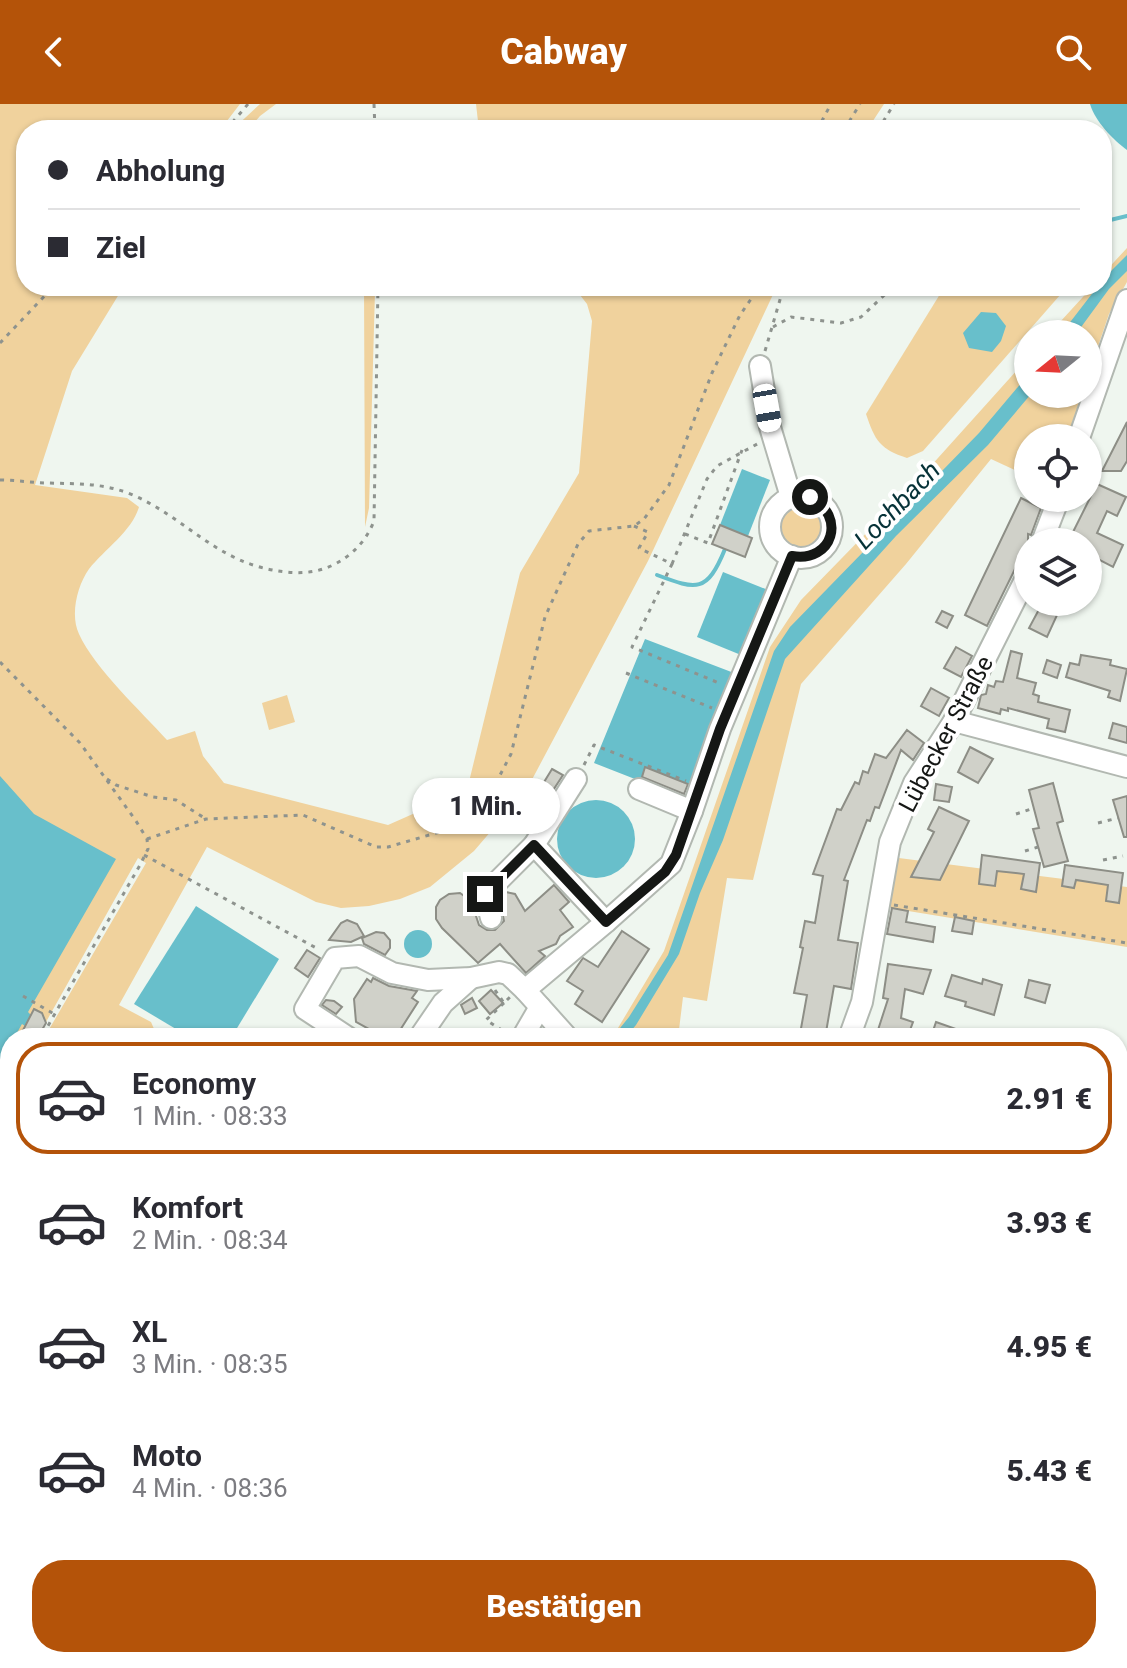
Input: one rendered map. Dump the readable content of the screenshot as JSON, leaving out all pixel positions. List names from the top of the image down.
{
  "streets": {
    "street": ["Lübecker Straße"]
  },
  "water": ["Lochbach"],
  "north": "left",
  "page": {
    "header": "Cabway",
    "banner": ["Abholung", "Ziel"],
    "bubble": "1 Min.",
    "list": [
      {
        "name": "Economy",
        "note": "1 Min. · 08:33",
        "value": "2.91 €"
      },
      {
        "name": "Komfort",
        "note": "2 Min. · 08:34",
        "value": "3.93 €"
      },
      {
        "name": "XL",
        "note": "3 Min. · 08:35",
        "value": "4.95 €"
      },
      {
        "name": "Moto",
        "note": "4 Min. · 08:36",
        "value": "5.43 €"
      }
    ],
    "buttons": "Bestätigen"
  }
}
